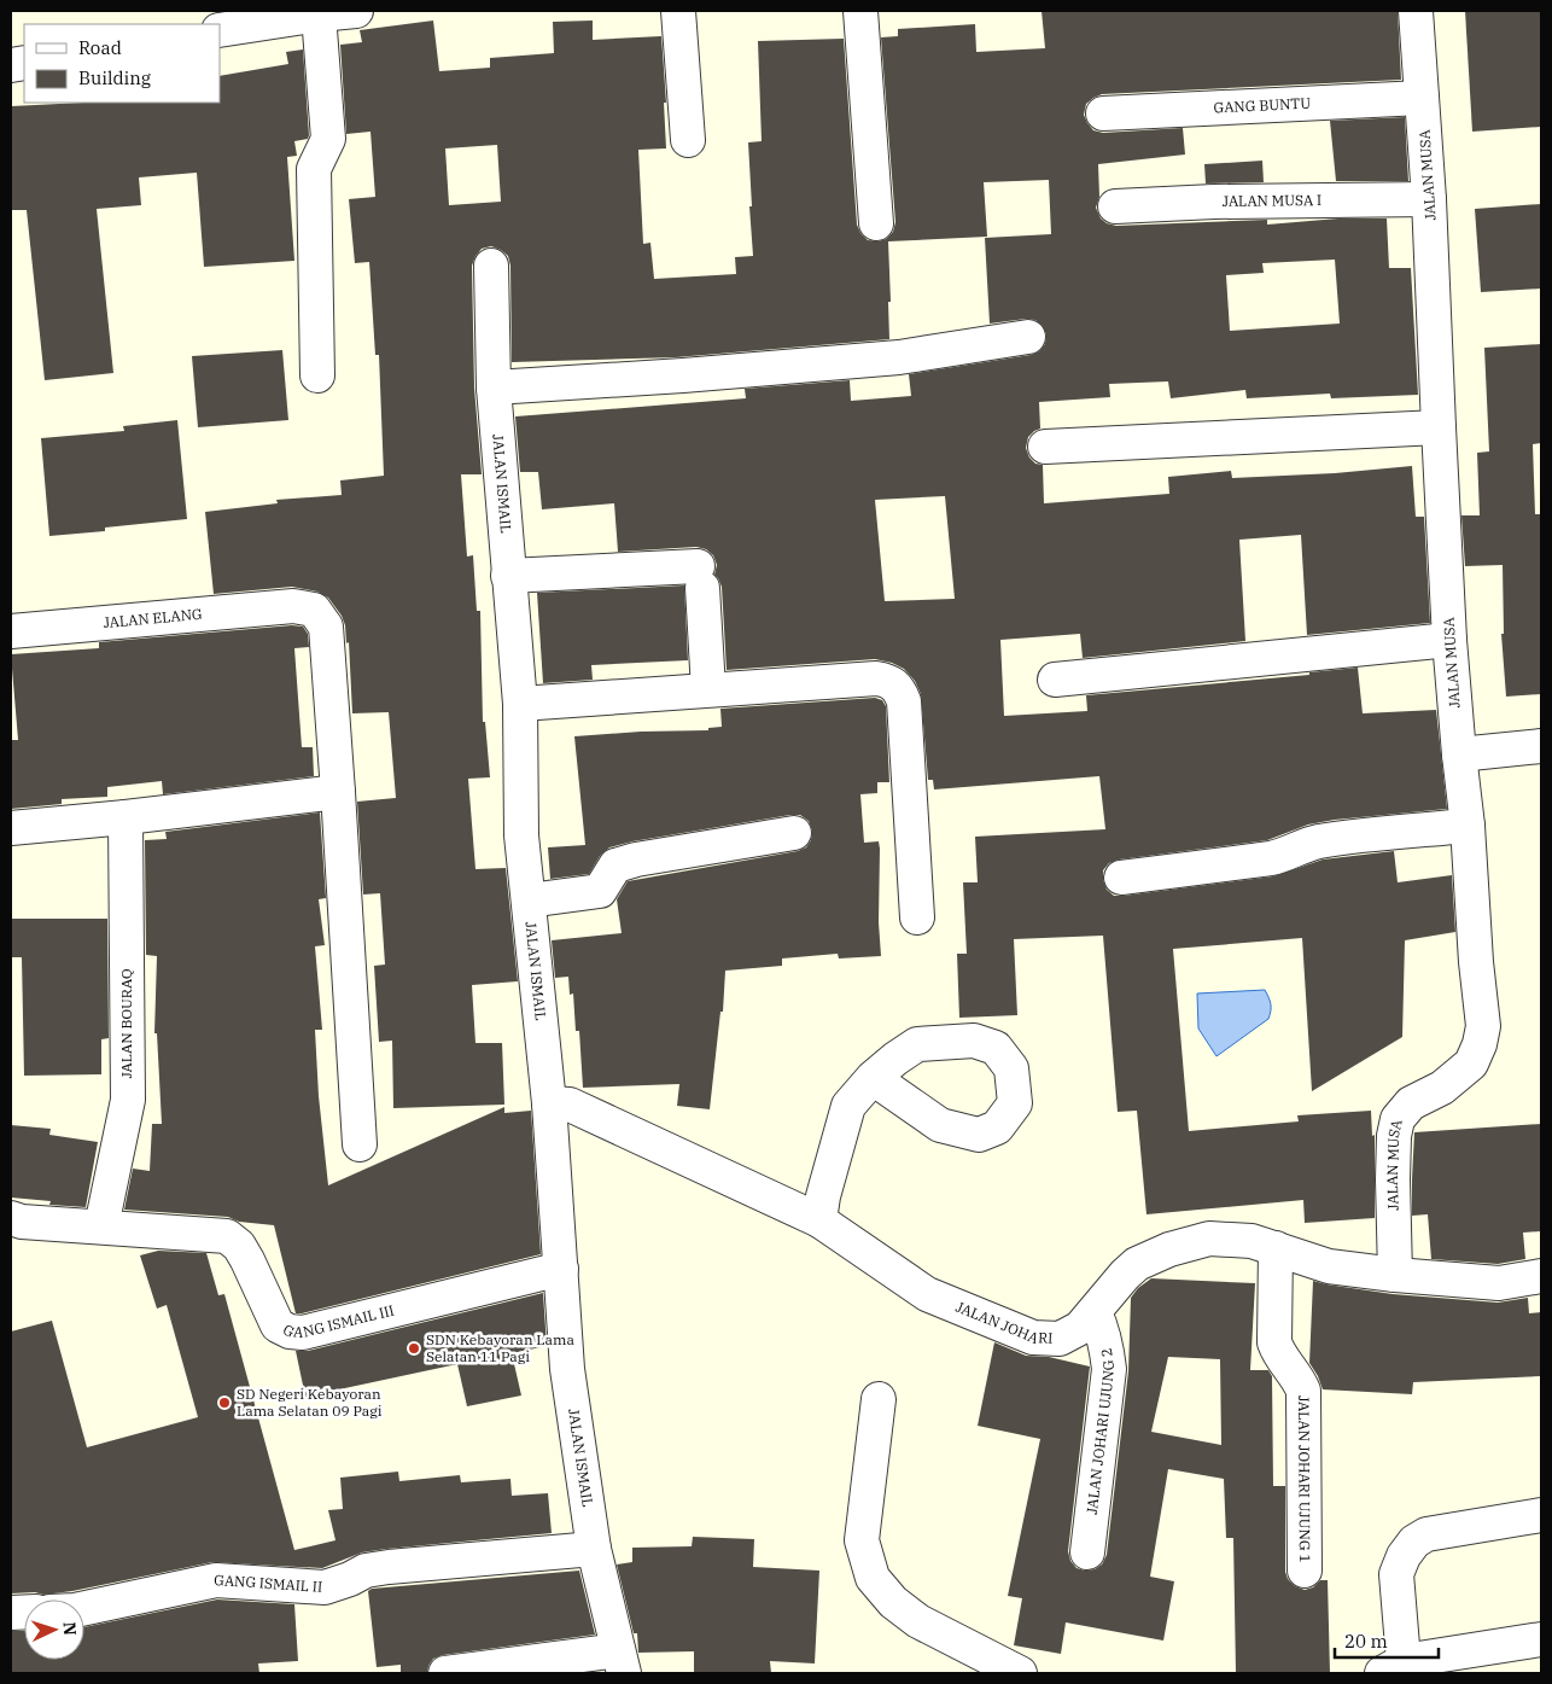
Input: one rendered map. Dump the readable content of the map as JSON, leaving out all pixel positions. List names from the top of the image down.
{
  "streets": {
    "street": [
      "GANG BUNTU",
      "JALAN MUSA",
      "JALAN MUSA I",
      "JALAN ISMAIL",
      "JALAN ELANG",
      "JALAN BOURAQ",
      "GANG ISMAIL III",
      "JALAN JOHARI",
      "JALAN JOHARI UJUNG 2",
      "JALAN JOHARI UJUNG 1",
      "GANG ISMAIL II"
    ]
  },
  "crossings": [
    ["GANG BUNTU", "JALAN MUSA"],
    ["JALAN MUSA", "JALAN MUSA I"],
    ["JALAN MUSA", "JALAN JOHARI"],
    ["JALAN ISMAIL", "GANG ISMAIL III"],
    ["JALAN ISMAIL", "JALAN JOHARI"],
    ["JALAN ISMAIL", "GANG ISMAIL II"],
    ["JALAN BOURAQ", "GANG ISMAIL III"],
    ["JALAN JOHARI", "JALAN JOHARI UJUNG 2"],
    ["JALAN JOHARI", "JALAN JOHARI UJUNG 1"]
  ],
  "places": ["SDN Kebayoran Lama Selatan 11 Pagi", "SD Negeri Kebayoran Lama Selatan 09 Pagi"],
  "legend": ["Road", "Building"],
  "scale_bar": "20 m",
  "north": "right"
}
